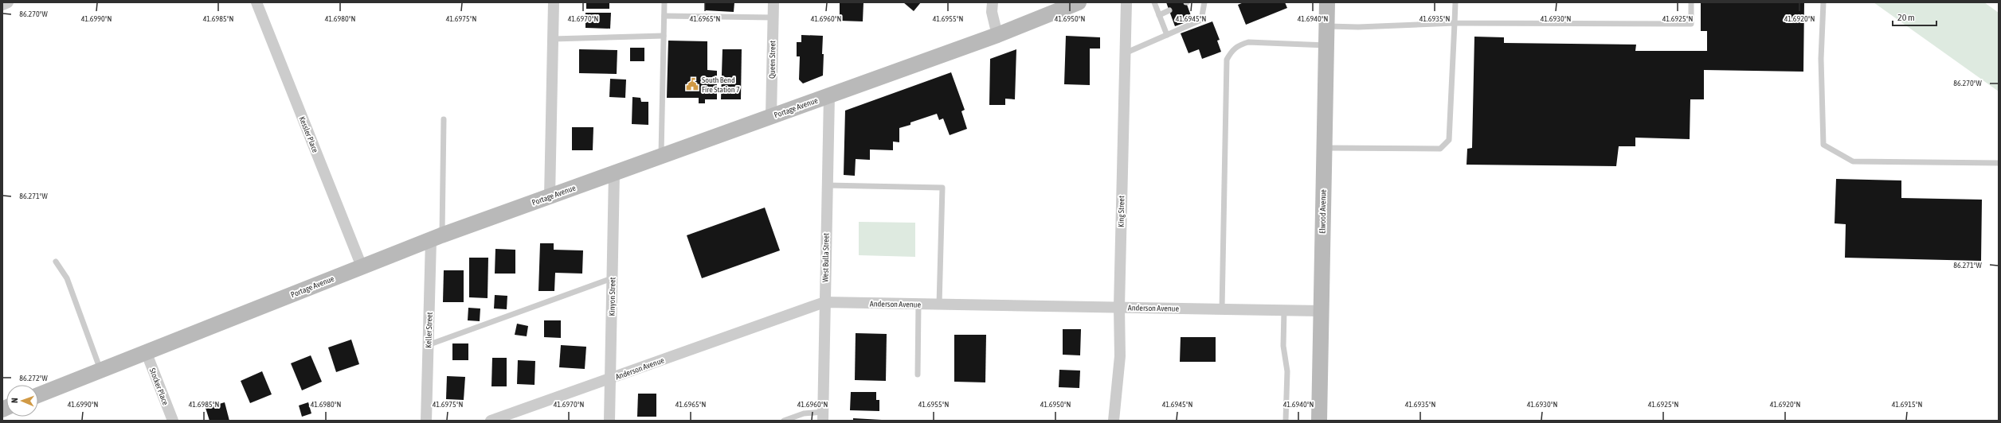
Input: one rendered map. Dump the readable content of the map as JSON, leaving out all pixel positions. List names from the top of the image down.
{
  "streets": {
    "main road": ["Portage Avenue", "Elwood Avenue"],
    "street": [
      "Queen Street",
      "Kessler Place",
      "King Street",
      "West Bulla Street",
      "Kinyon Street",
      "Anderson Avenue",
      "Keller Street",
      "Stocker Place"
    ]
  },
  "crossings": [
    ["Queen Street", "Portage Avenue"],
    ["Portage Avenue", "Kessler Place"],
    ["Portage Avenue", "West Bulla Street"],
    ["Portage Avenue", "Kinyon Street"],
    ["Portage Avenue", "Keller Street"],
    ["Portage Avenue", "Stocker Place"],
    ["King Street", "Anderson Avenue"],
    ["Elwood Avenue", "Anderson Avenue"],
    ["West Bulla Street", "Anderson Avenue"],
    ["Kinyon Street", "Anderson Avenue"]
  ],
  "places": {
    "public building": ["South Bend Fire Station 7"]
  },
  "scale_bar": "20 m",
  "north": "left",
  "coordinates": [
    "86.270°W",
    "41.6990°N",
    "41.6985°N",
    "41.6980°N",
    "41.6975°N",
    "41.6970°N",
    "41.6965°N",
    "41.6960°N",
    "41.6955°N",
    "41.6950°N",
    "41.6945°N",
    "41.6940°N",
    "41.6935°N",
    "41.6930°N",
    "41.6925°N",
    "41.6920°N",
    "86.271°W",
    "86.272°W",
    "41.6915°N"
  ]
}
